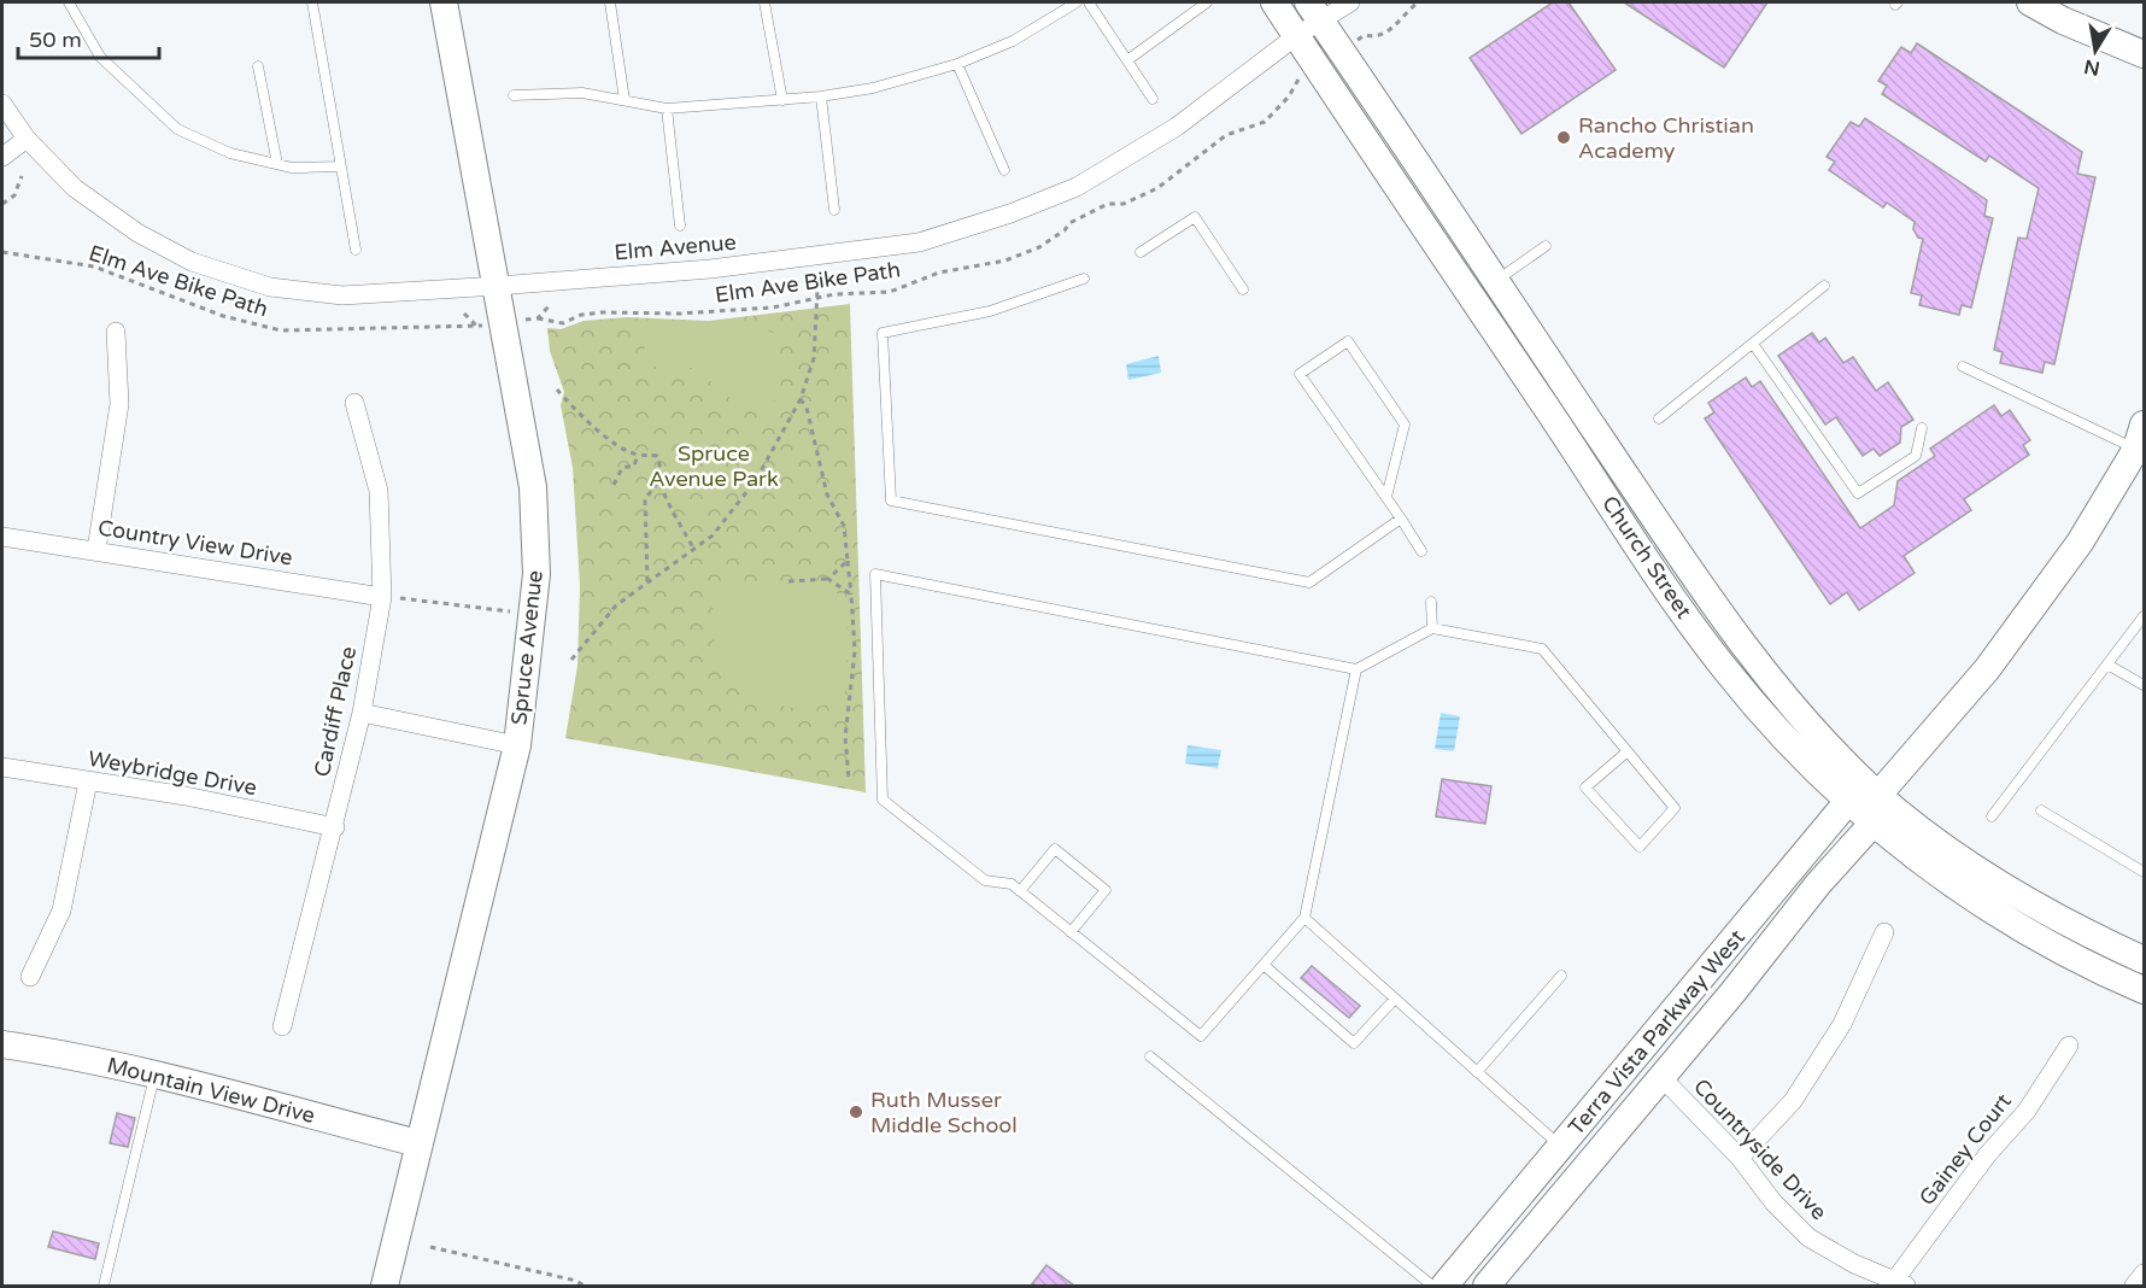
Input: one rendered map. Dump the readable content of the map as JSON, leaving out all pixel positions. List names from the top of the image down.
{
  "streets": {
    "street": [
      "Elm Avenue",
      "Country View Drive",
      "Church Street",
      "Spruce Avenue",
      "Cardiff Place",
      "Weybridge Drive",
      "Terra Vista Parkway West",
      "Mountain View Drive",
      "Countryside Drive",
      "Gainey Court"
    ],
    "path": ["Elm Ave Bike Path"]
  },
  "crossings": [
    ["Elm Avenue", "Church Street"],
    ["Elm Avenue", "Spruce Avenue"],
    ["Country View Drive", "Cardiff Place"],
    ["Church Street", "Terra Vista Parkway West"],
    ["Spruce Avenue", "Mountain View Drive"],
    ["Cardiff Place", "Weybridge Drive"],
    ["Terra Vista Parkway West", "Countryside Drive"],
    ["Countryside Drive", "Gainey Court"]
  ],
  "parks": ["Spruce Avenue Park"],
  "places": ["Rancho Christian Academy", "Ruth Musser Middle School"],
  "scale_bar": "50 m",
  "north": "bottom"
}
